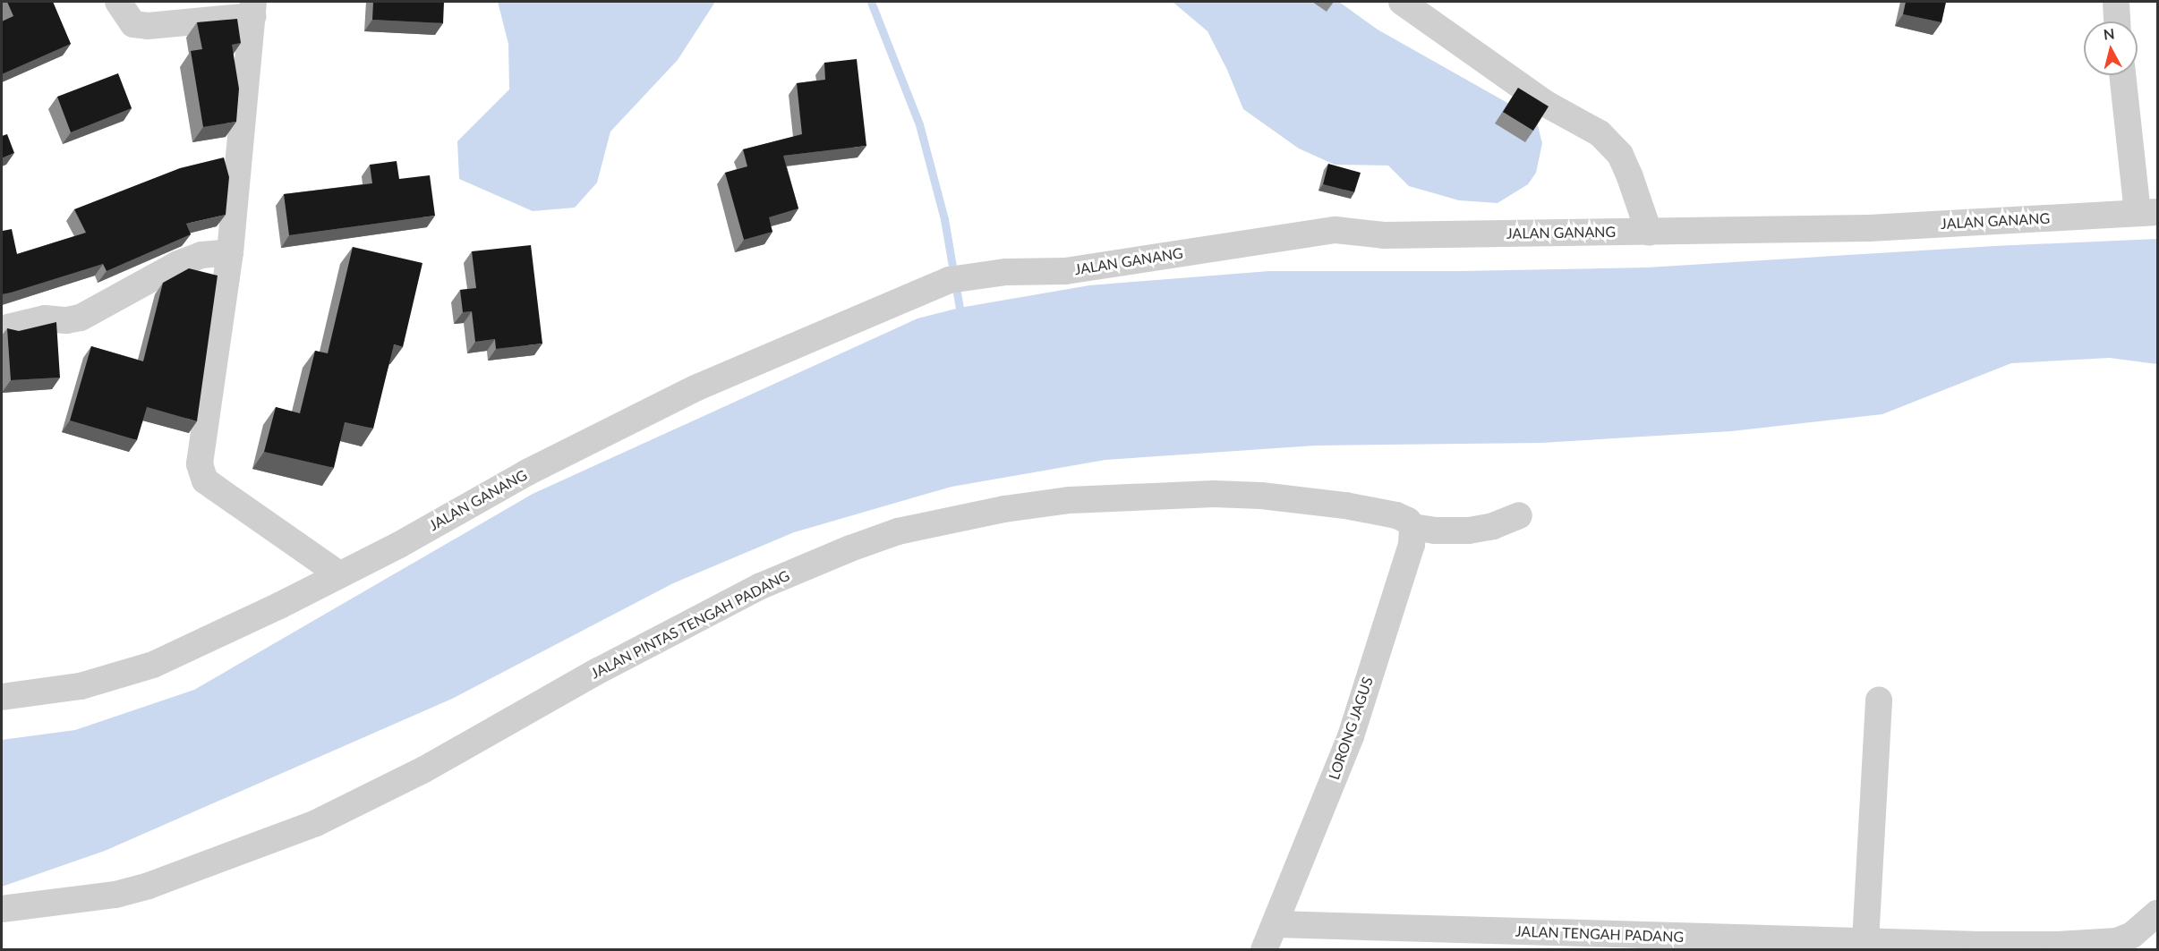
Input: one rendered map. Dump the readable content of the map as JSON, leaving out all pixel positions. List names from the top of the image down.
{
  "streets": {
    "street": [
      "JALAN GANANG",
      "JALAN PINTAS TENGAH PADANG",
      "LORONG JAGUS",
      "JALAN TENGAH PADANG"
    ]
  },
  "crossings": [
    ["JALAN PINTAS TENGAH PADANG", "LORONG JAGUS"],
    ["LORONG JAGUS", "JALAN TENGAH PADANG"]
  ],
  "north": "top"
}
